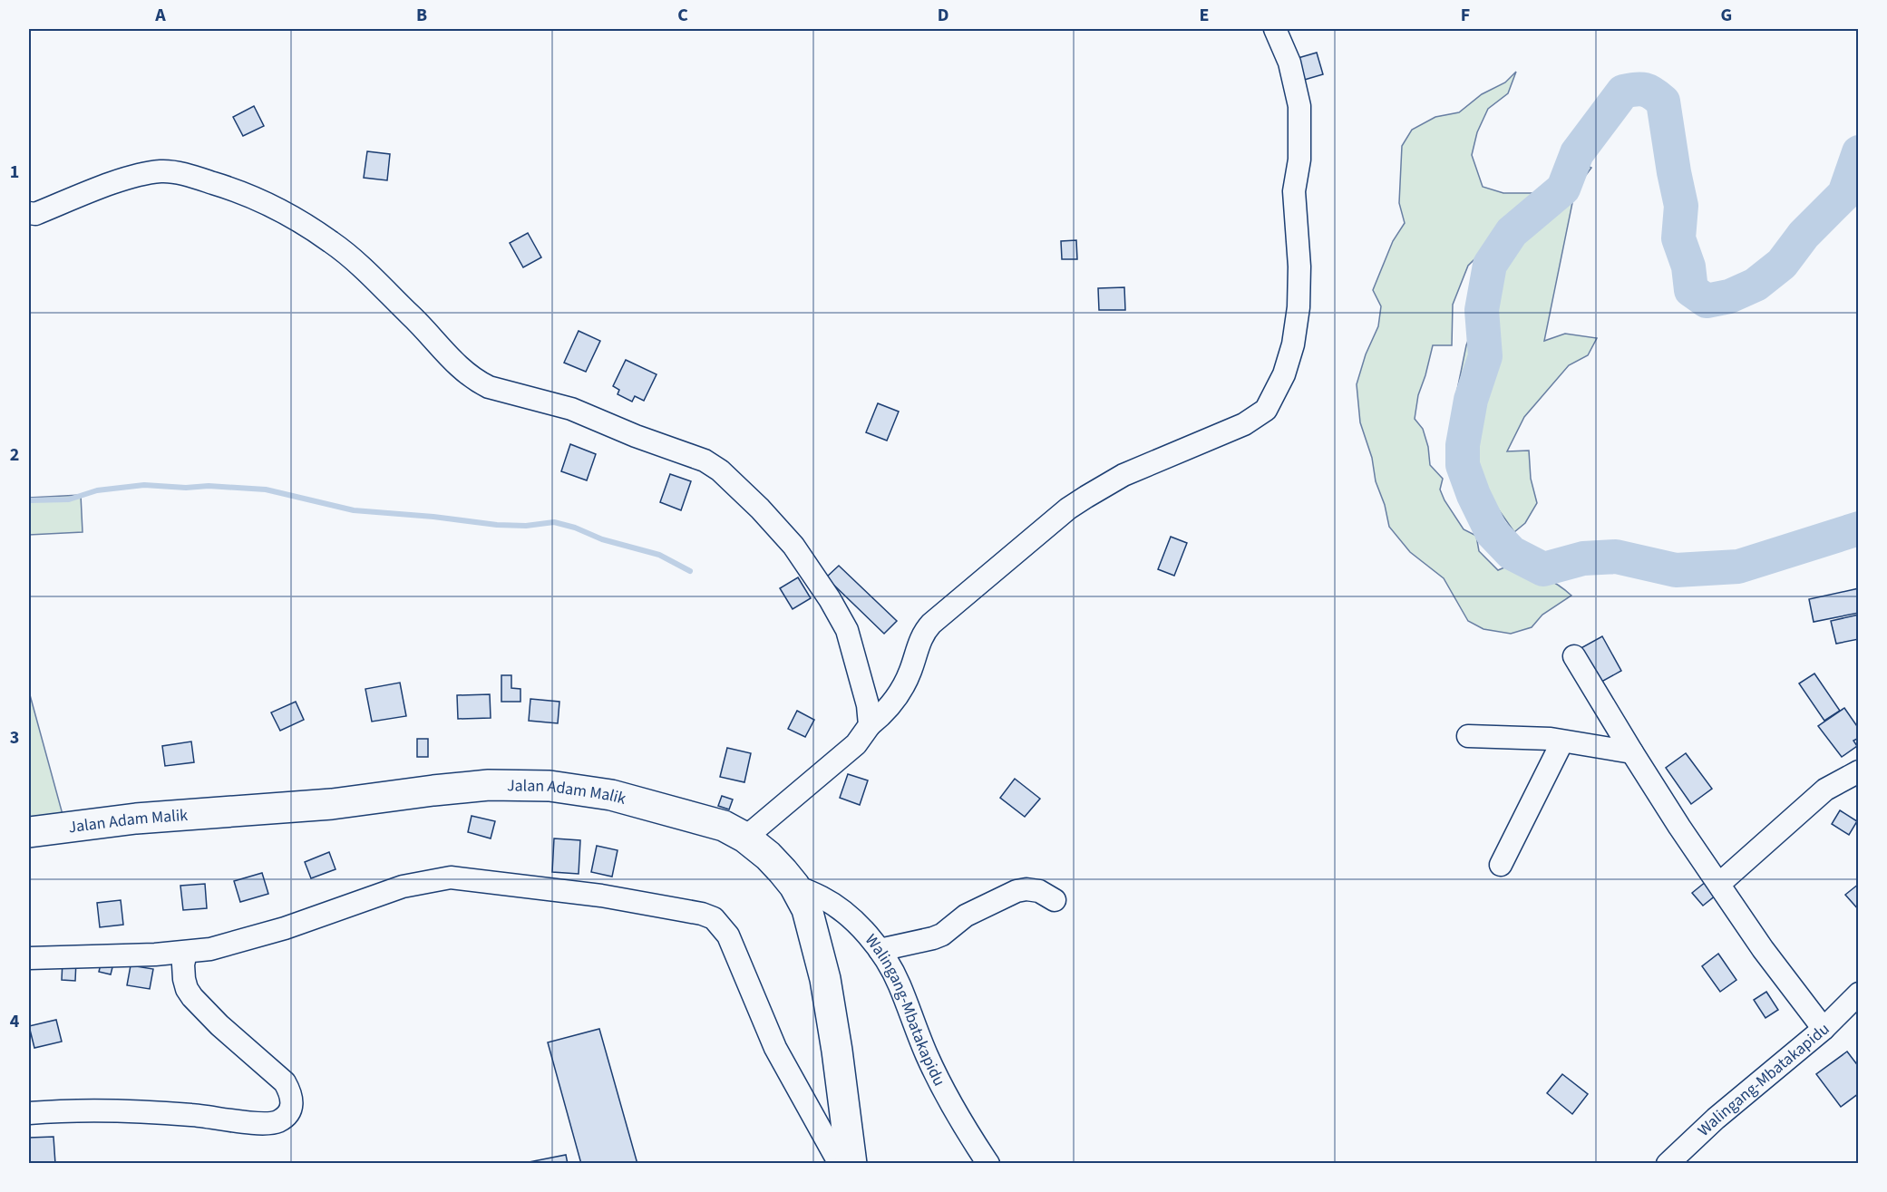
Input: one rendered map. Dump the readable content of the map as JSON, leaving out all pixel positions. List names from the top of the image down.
{
  "streets": {
    "highway": ["Jalan Adam Malik"],
    "street": ["Walingang-Mbatakapidu"]
  },
  "crossings": [
    ["Jalan Adam Malik", "Walingang-Mbatakapidu"]
  ],
  "grid": {
    "columns": [
      "A",
      "B",
      "C",
      "D",
      "E",
      "F",
      "G"
    ],
    "rows": [
      "1",
      "2",
      "3",
      "4"
    ]
  }
}
